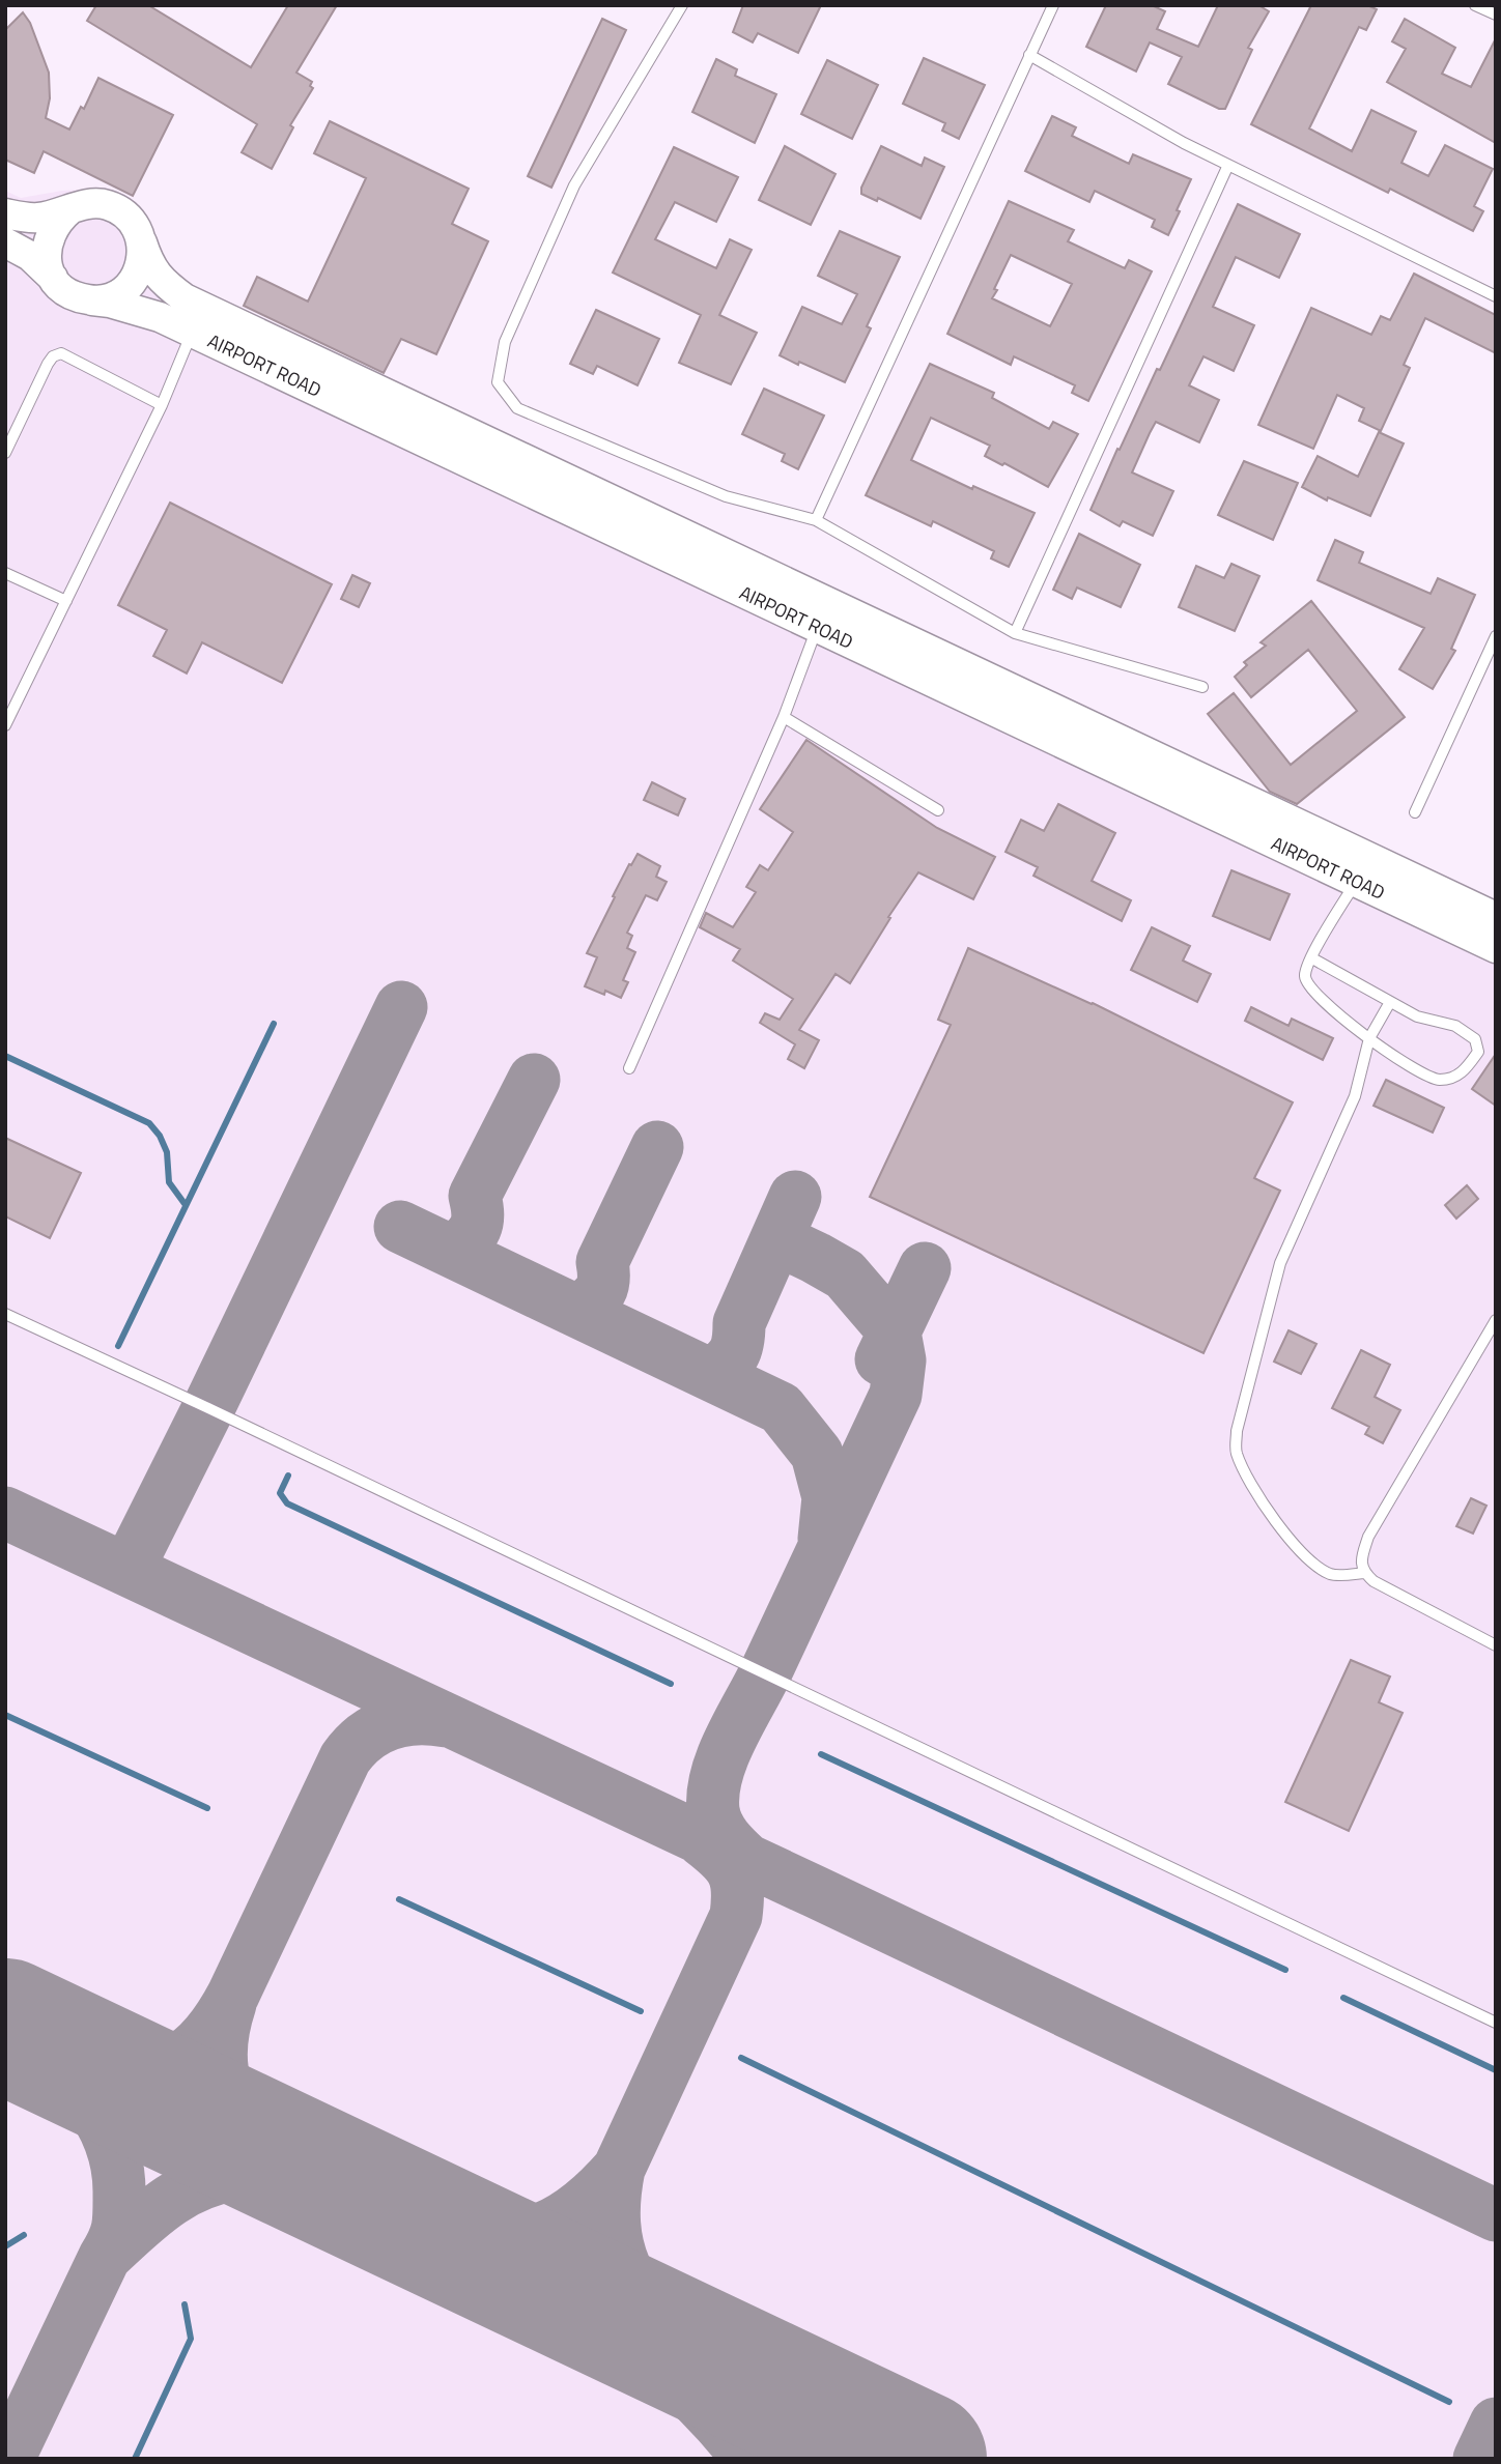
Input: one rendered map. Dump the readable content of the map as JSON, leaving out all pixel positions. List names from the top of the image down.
{
  "streets": {
    "main road": ["AIRPORT ROAD"]
  }
}
